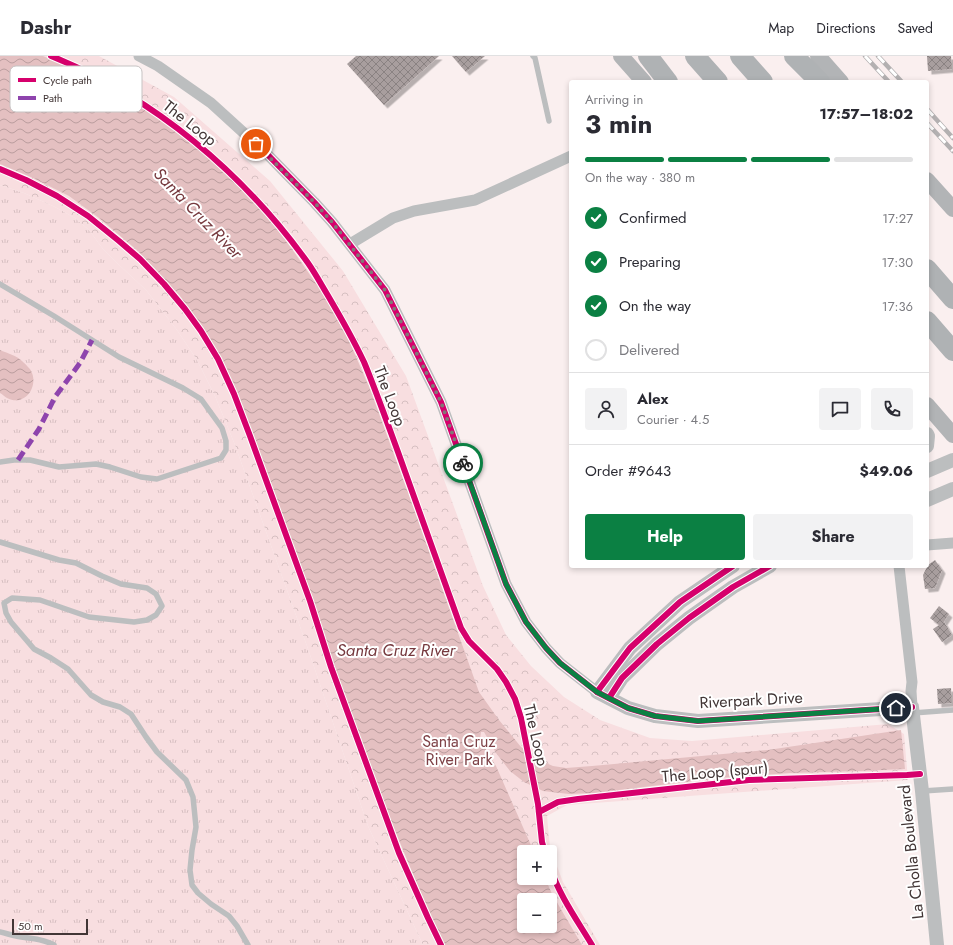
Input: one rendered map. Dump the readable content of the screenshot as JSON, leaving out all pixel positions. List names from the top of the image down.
{
  "streets": {
    "street": ["Riverpark Drive", "La Cholla Boulevard"],
    "cycle path": ["The Loop", "The Loop (spur)"]
  },
  "crossings": [
    ["Riverpark Drive", "La Cholla Boulevard"]
  ],
  "water": ["Santa Cruz River"],
  "parks": ["Santa Cruz River Park"],
  "legend": ["Cycle path", "Path"],
  "scale_bar": "50 m",
  "page": {
    "header": "Dashr",
    "nav": ["Map", "Directions", "Saved"],
    "heading": ["3 min", "Arriving in", "17:57–18:02"],
    "panel": [
      "Alex",
      "Courier · 4.5",
      "Order #9643",
      "$49.06"
    ],
    "bar": "On the way · 380 m",
    "list": [
      ["Confirmed", "17:27"],
      ["Preparing", "17:30"],
      ["On the way", "17:36"],
      "Delivered"
    ],
    "buttons": ["Help", "Share"],
    "map_buttons": ["+", "−"],
    "scale": "50 m"
  }
}
